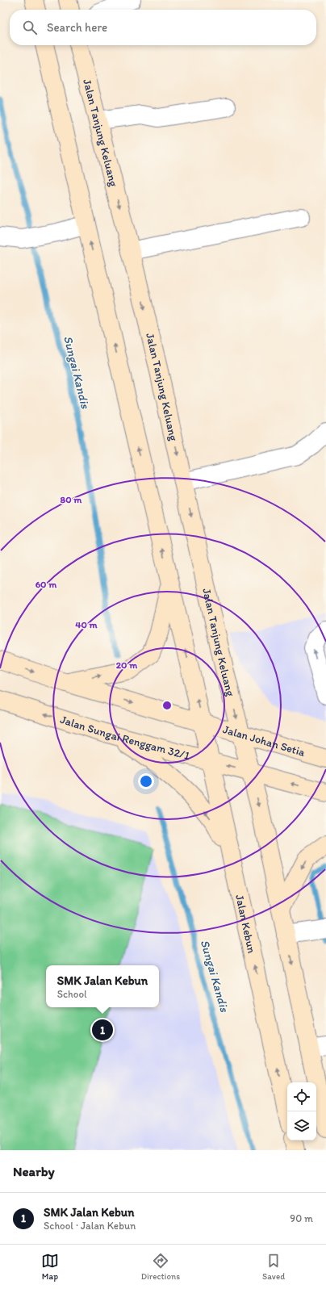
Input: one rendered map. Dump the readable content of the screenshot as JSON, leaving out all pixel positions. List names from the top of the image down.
{
  "streets": {
    "main road": [
      "Jalan Tanjung Keluang",
      "Jalan Sungai Renggam 32/1",
      "Jalan Johan Setia",
      "Jalan Kebun"
    ]
  },
  "crossings": [
    ["Jalan Tanjung Keluang", "Jalan Johan Setia"],
    ["Jalan Sungai Renggam 32/1", "Jalan Kebun"],
    ["Jalan Johan Setia", "Jalan Kebun"]
  ],
  "water": ["Sungai Kandis"],
  "page": {
    "search": "Search here",
    "popup": ["SMK Jalan Kebun", "School"],
    "pins": "1",
    "heading": "Nearby",
    "list": [
      {
        "mark": "1",
        "name": "SMK Jalan Kebun",
        "note": "School · Jalan Kebun",
        "value": "90 m"
      }
    ],
    "nav": ["Map", "Directions", "Saved"]
  },
  "rings": [
    "80 m",
    "60 m",
    "40 m",
    "20 m"
  ]
}
